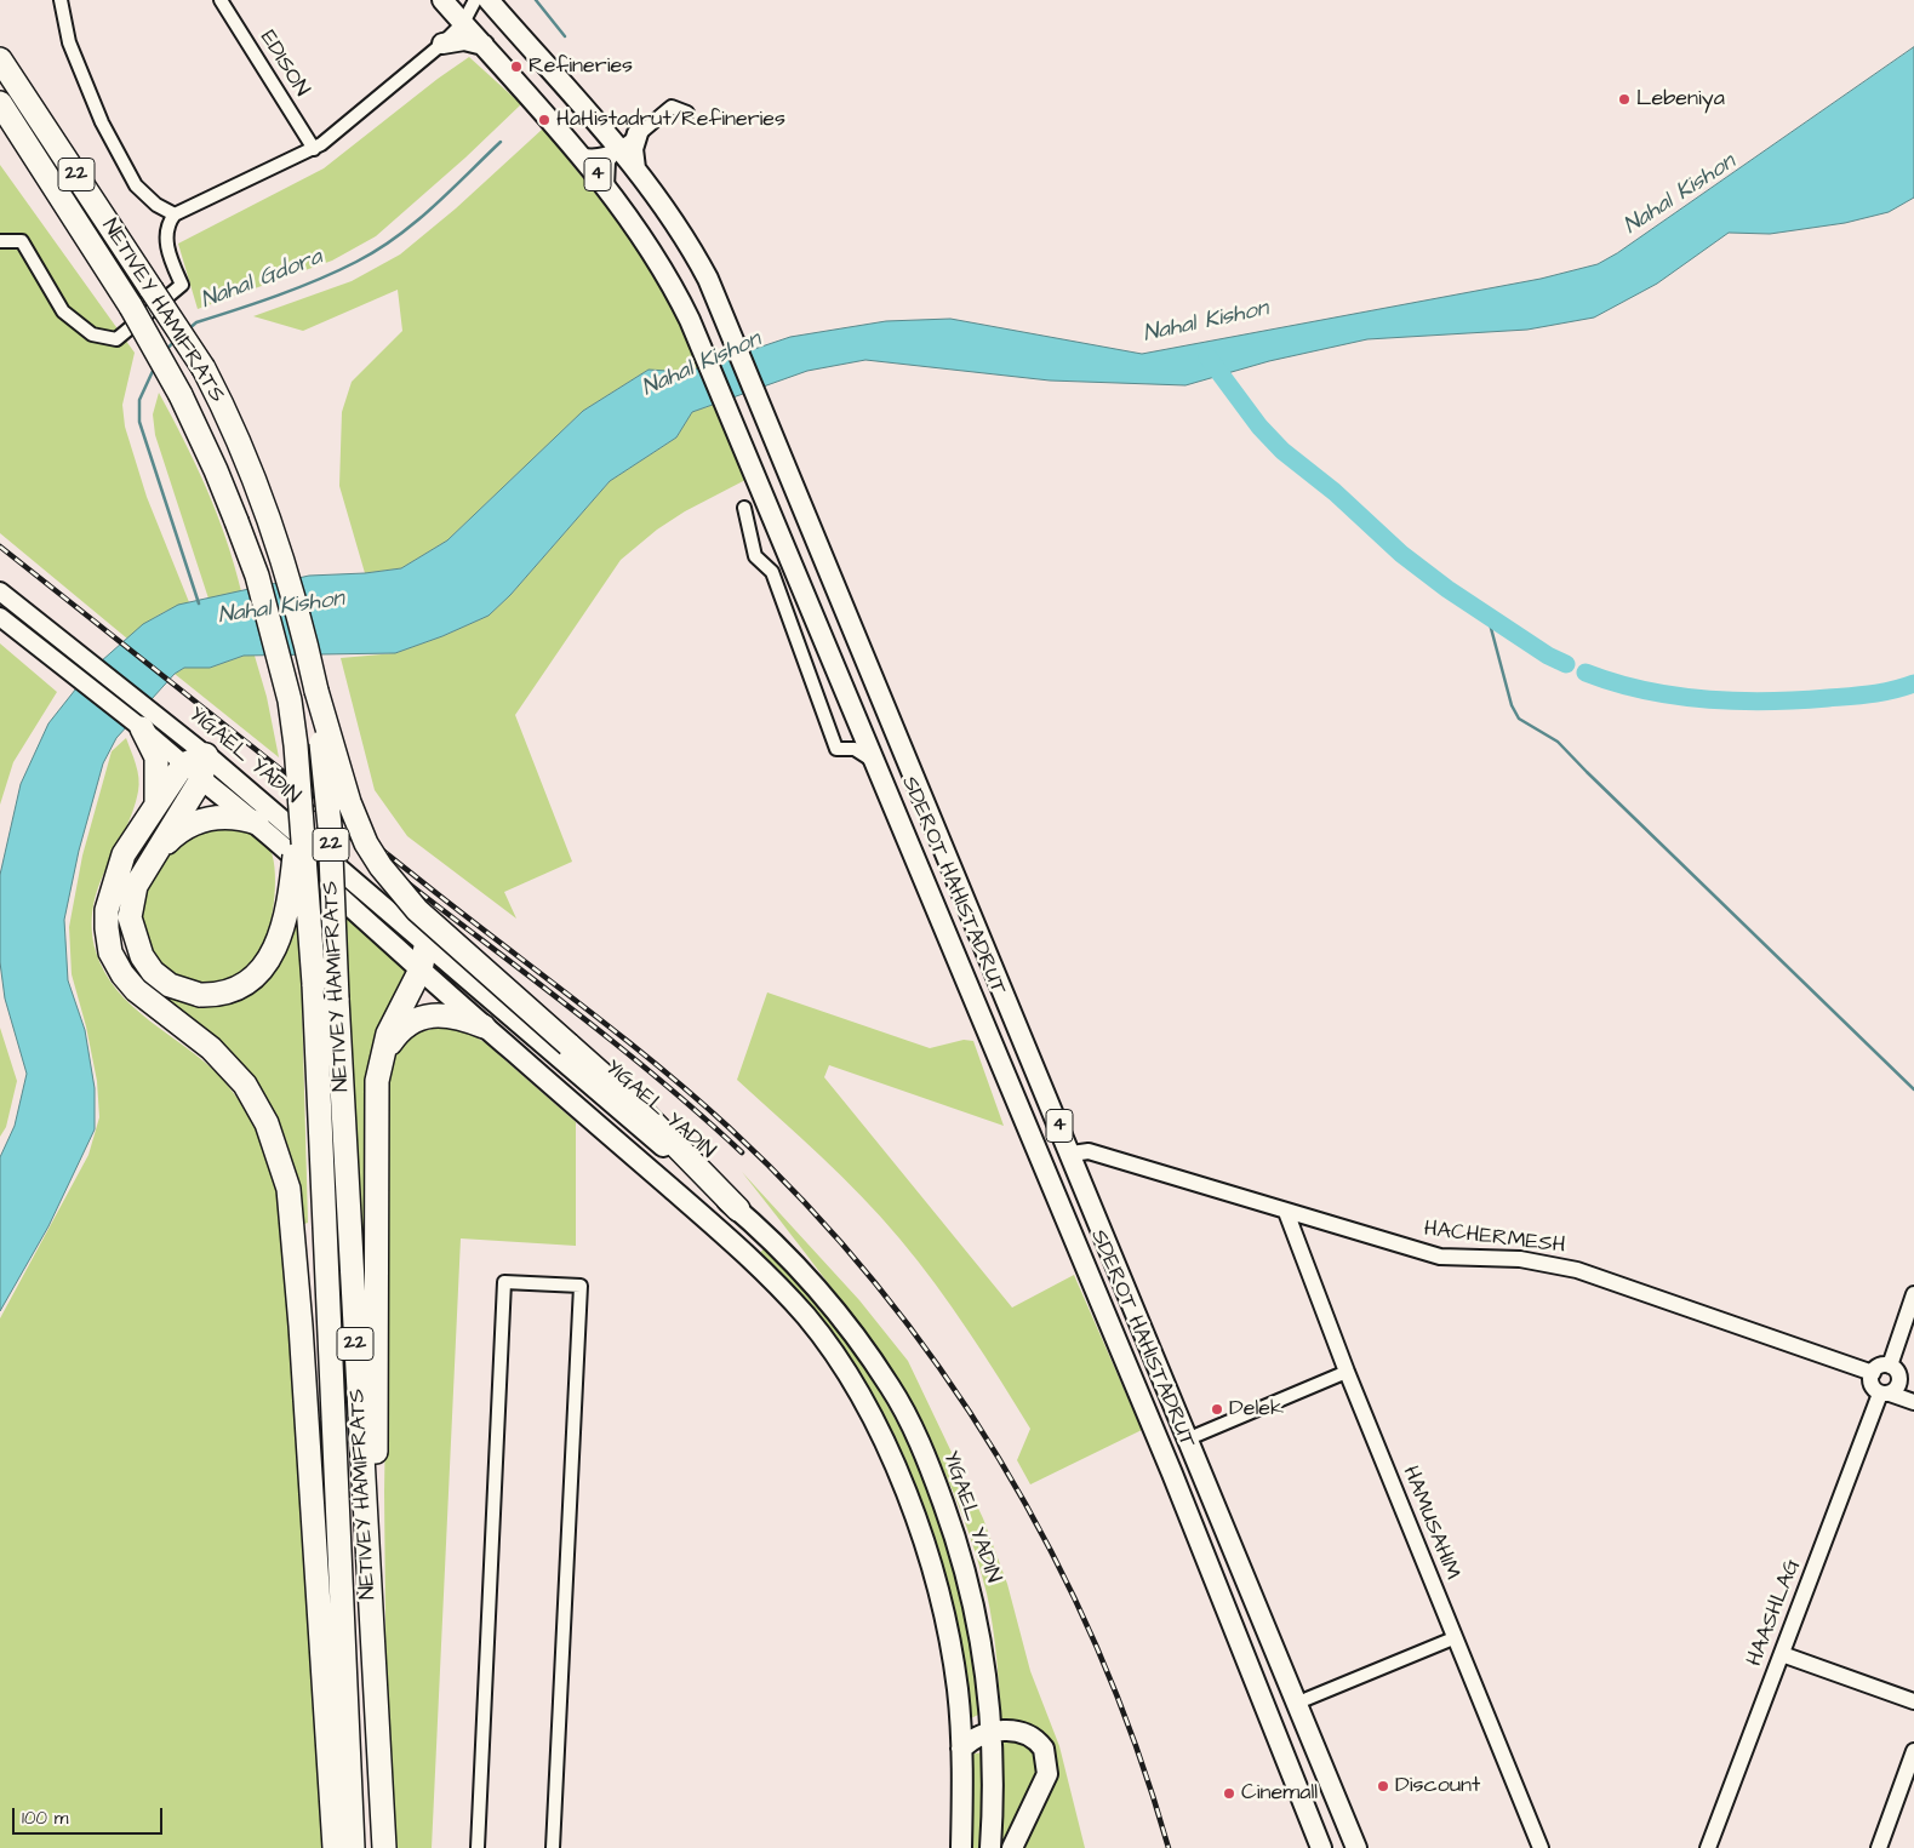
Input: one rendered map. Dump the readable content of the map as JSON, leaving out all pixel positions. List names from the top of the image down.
{
  "streets": {
    "highway": [
      "22",
      "4",
      "NETIVEY HAMIFRATS",
      "YIGAEL YADIN",
      "SDEROT HAHISTADRUT"
    ],
    "street": [
      "EDISON",
      "HACHERMESH",
      "HAMUSAHIM",
      "HAASHLAG"
    ]
  },
  "crossings": [
    ["SDEROT HAHISTADRUT", "HACHERMESH"],
    ["HACHERMESH", "HAMUSAHIM"],
    ["HACHERMESH", "HAASHLAG"]
  ],
  "water": ["Nahal Kishon", "Nahal Gdora"],
  "places": [
    "Refineries",
    "Lebeniya",
    "HaHistadrut/Refineries",
    "Delek",
    "Discount",
    "Cinemall"
  ],
  "scale_bar": "100 m"
}
